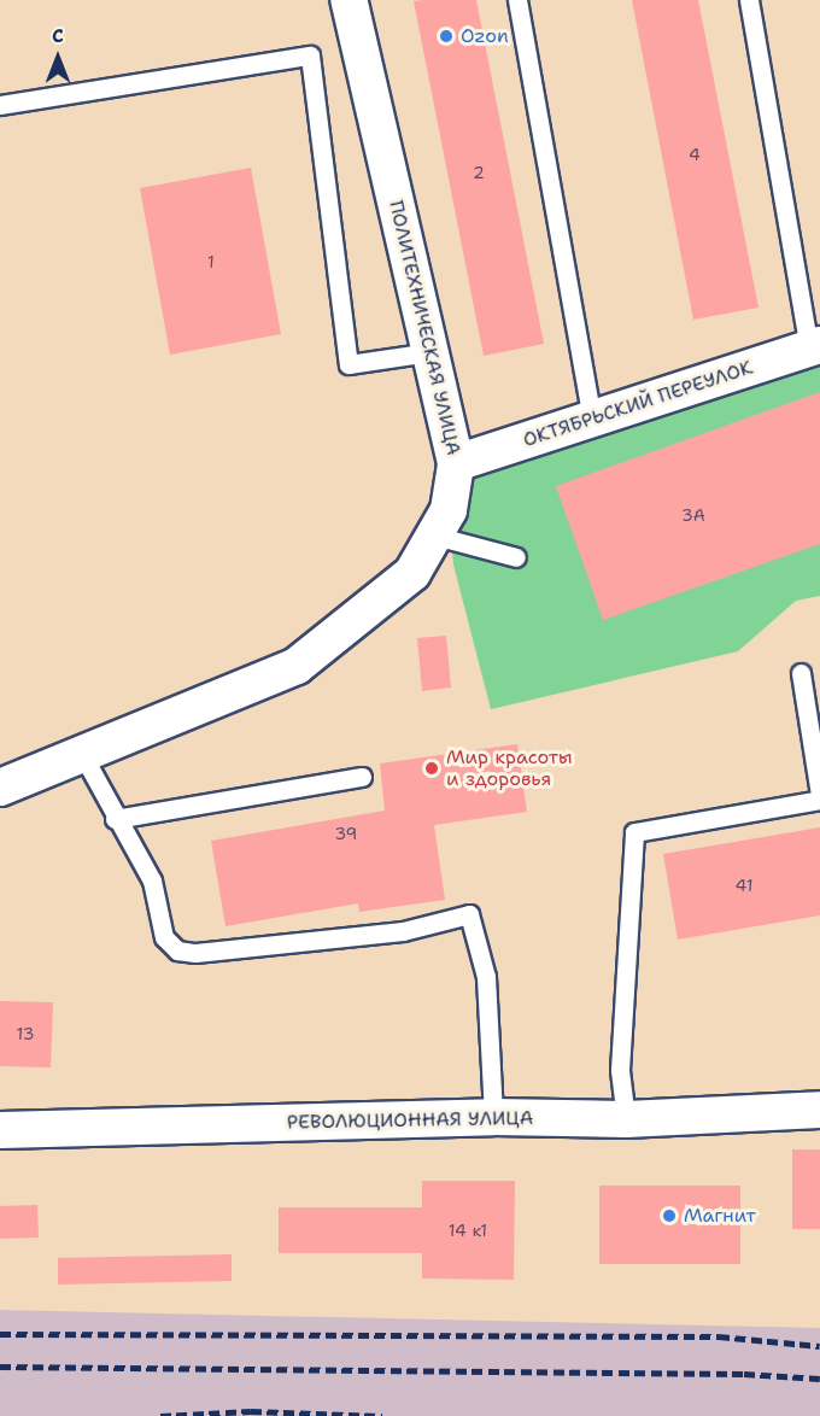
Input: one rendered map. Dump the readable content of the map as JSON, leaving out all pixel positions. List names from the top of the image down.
{
  "streets": {
    "street": ["ПОЛИТЕХНИЧЕСКАЯ УЛИЦА", "ОКТЯБРЬСКИЙ ПЕРЕУЛОК", "РЕВОЛЮЦИОННАЯ УЛИЦА"]
  },
  "crossings": [
    ["ПОЛИТЕХНИЧЕСКАЯ УЛИЦА", "ОКТЯБРЬСКИЙ ПЕРЕУЛОК"]
  ],
  "places": ["Ozon", "Мир красоты и здоровья", "Магнит"],
  "house_numbers": [
    "4",
    "2",
    "1",
    "3А",
    "39",
    "41",
    "13",
    "14 к1"
  ],
  "north": "top"
}
